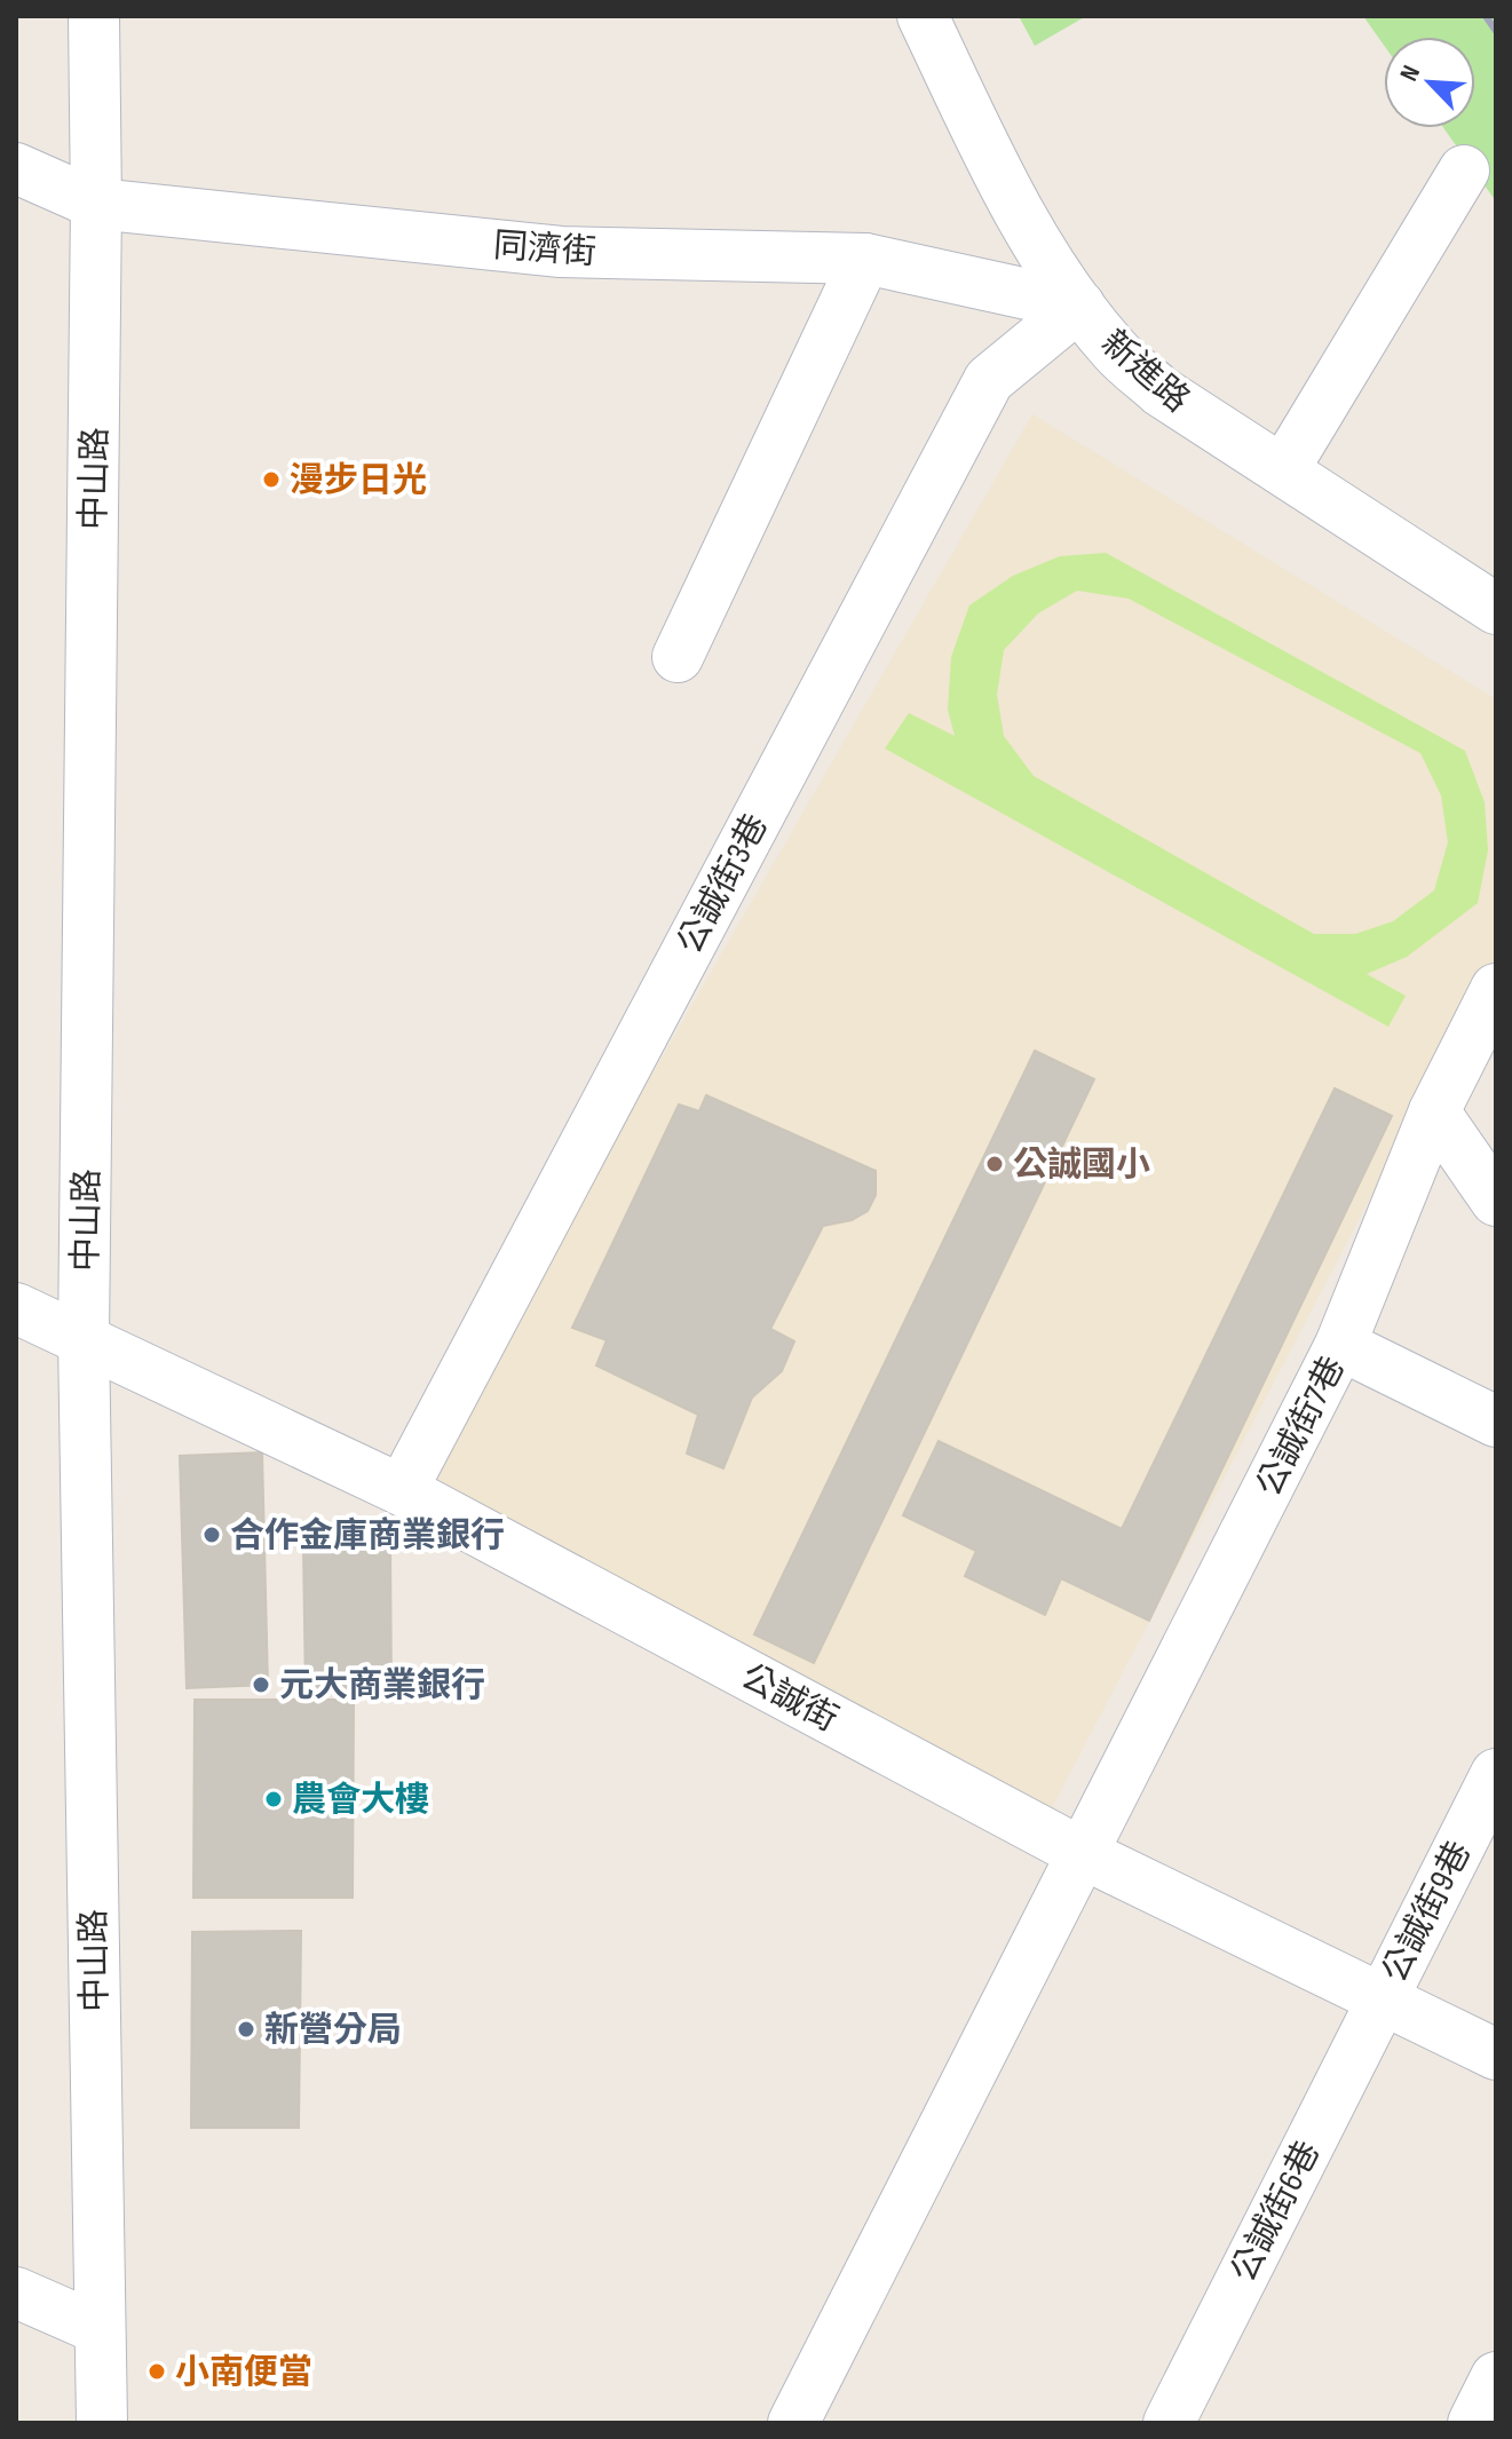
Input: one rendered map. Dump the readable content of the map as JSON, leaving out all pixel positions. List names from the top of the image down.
{
  "streets": {
    "street": [
      "同濟街",
      "新進路",
      "中山路",
      "公誠街3巷",
      "公誠街7巷",
      "公誠街",
      "公誠街9巷",
      "公誠街6巷"
    ]
  },
  "crossings": [
    ["同濟街", "新進路"],
    ["同濟街", "中山路"],
    ["同濟街", "公誠街3巷"],
    ["新進路", "公誠街3巷"],
    ["中山路", "公誠街"],
    ["公誠街3巷", "公誠街"],
    ["公誠街7巷", "公誠街"],
    ["公誠街", "公誠街9巷"],
    ["公誠街", "公誠街6巷"],
    ["公誠街9巷", "公誠街6巷"]
  ],
  "places": [
    "漫步日光",
    "公誠國小",
    "合作金庫商業銀行",
    "元大商業銀行",
    "農會大樓",
    "新營分局",
    "小南便當"
  ],
  "north": "top left"
}
